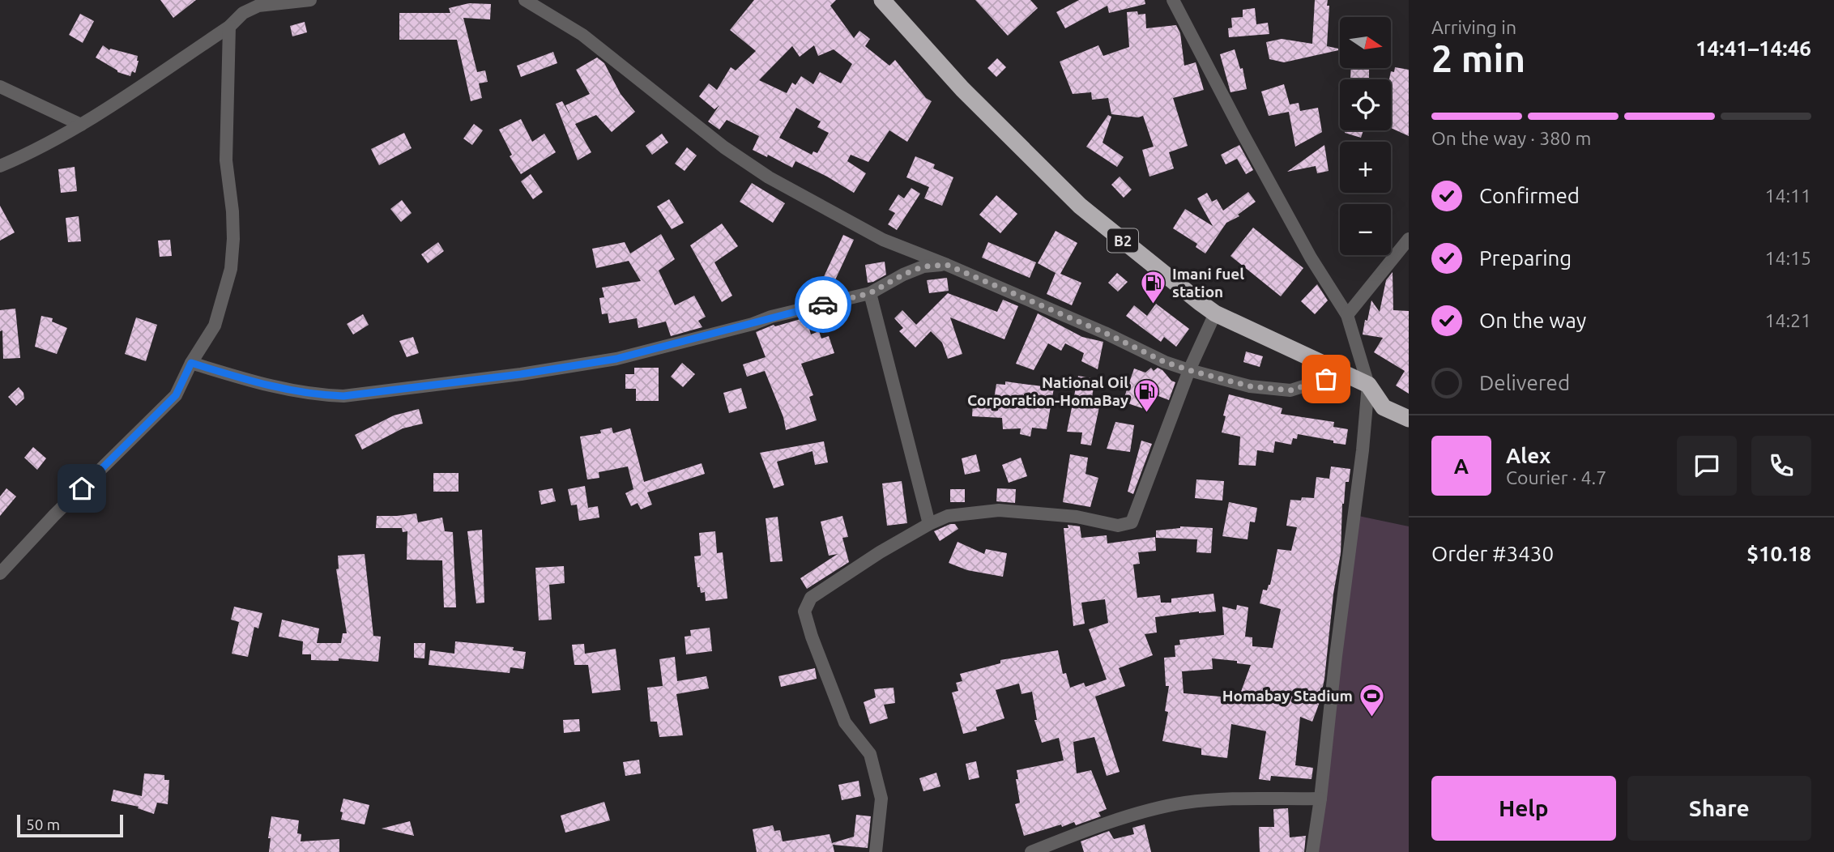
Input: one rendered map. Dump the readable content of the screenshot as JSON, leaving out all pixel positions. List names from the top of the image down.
{
  "streets": {
    "highway": ["B2"]
  },
  "places": {
    "fuel station": ["Imani fuel station", "National Oil Corporation-HomaBay"],
    "sports": ["Homabay Stadium"]
  },
  "scale_bar": "50 m",
  "north": "right",
  "page": {
    "heading": ["2 min", "Arriving in", "14:41–14:46"],
    "panel": [
      "Alex",
      "Courier · 4.7",
      "Order #3430",
      "$10.18"
    ],
    "map_buttons": ["+", "−"],
    "bar": "On the way · 380 m",
    "list": [
      ["Confirmed", "14:11"],
      ["Preparing", "14:15"],
      ["On the way", "14:21"],
      "Delivered"
    ],
    "round": "A",
    "buttons": ["Help", "Share"],
    "scale": "50 m"
  }
}
